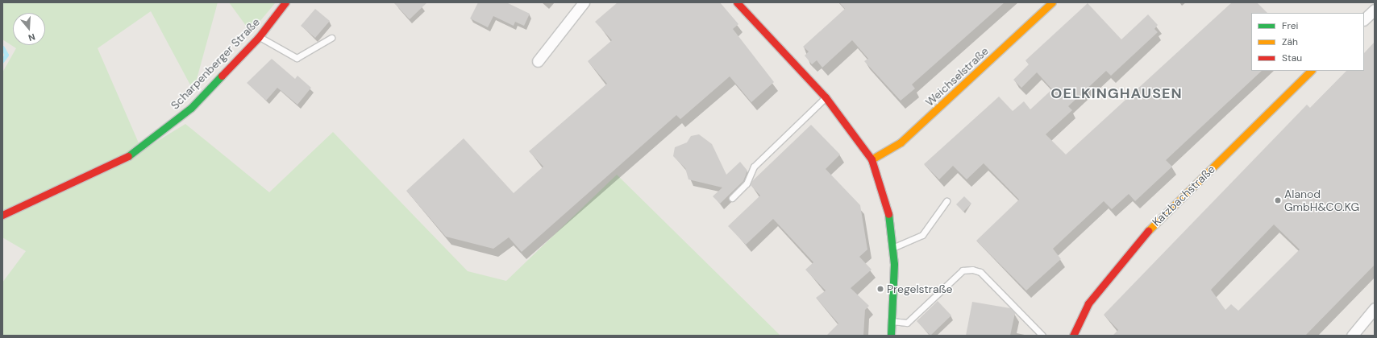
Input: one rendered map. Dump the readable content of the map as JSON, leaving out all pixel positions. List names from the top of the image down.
{
  "streets": {
    "street": ["Scharpenberger Straße", "Weichselstraße", "Katzbachstraße"]
  },
  "districts": ["OELKINGHAUSEN"],
  "places": ["Alanod GmbH&CO.KG", "Pregelstraße"],
  "legend": ["Frei", "Zäh", "Stau"],
  "north": "bottom"
}
